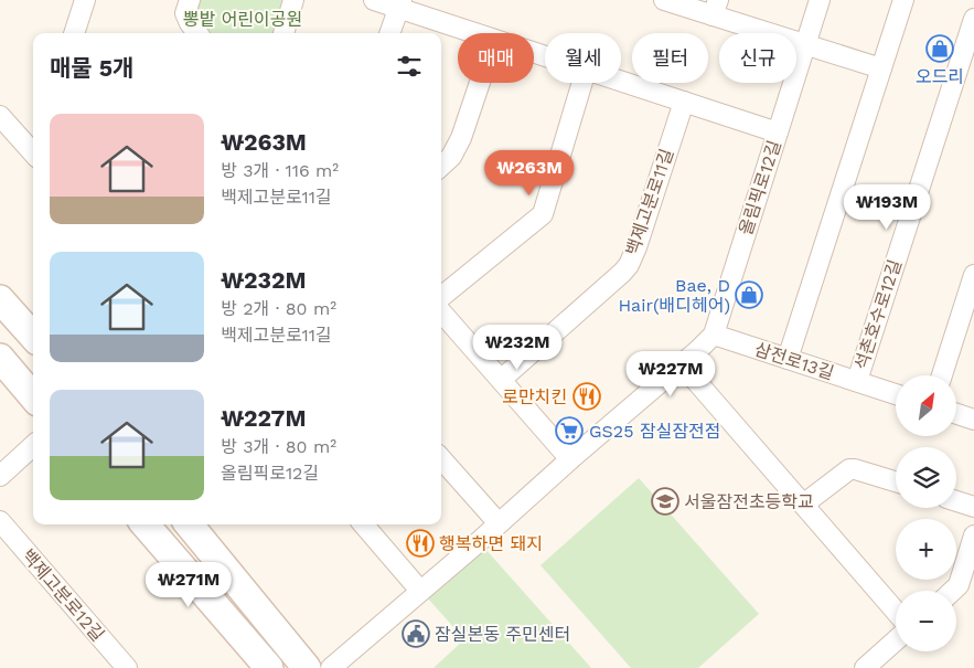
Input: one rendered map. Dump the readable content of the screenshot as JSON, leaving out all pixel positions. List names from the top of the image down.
{
  "streets": {
    "street": [
      "올림픽로12길",
      "백제고분로11길",
      "석촌호수로12길",
      "삼전로13길",
      "백제고분로12길"
    ]
  },
  "crossings": [
    ["올림픽로12길", "삼전로13길"],
    ["석촌호수로12길", "삼전로13길"]
  ],
  "parks": ["뽕밭 어린이공원"],
  "places": {
    "shop": ["오드리", "Bae, D Hair(배디헤어)"],
    "restaurant": ["로만치킨", "행복하면 돼지"],
    "supermarket": ["GS25 잠실잠전점"],
    "school or university": ["서울잠전초등학교"],
    "public building": ["잠실본동 주민센터"]
  },
  "north": "top right",
  "page": {
    "chip": [
      "매매",
      "월세",
      "필터",
      "신규"
    ],
    "heading": "매물 5개",
    "list": [
      {
        "name": "₩263M",
        "note": "방 3개 · 116 m² · 백제고분로11길"
      },
      {
        "name": "₩232M",
        "note": "방 2개 · 80 m² · 백제고분로11길"
      },
      {
        "name": "₩227M",
        "note": "방 3개 · 80 m² · 올림픽로12길"
      }
    ],
    "price": [
      "₩263M",
      "₩193M",
      "₩232M",
      "₩227M",
      "₩271M"
    ],
    "map_buttons": ["+", "−"]
  }
}
